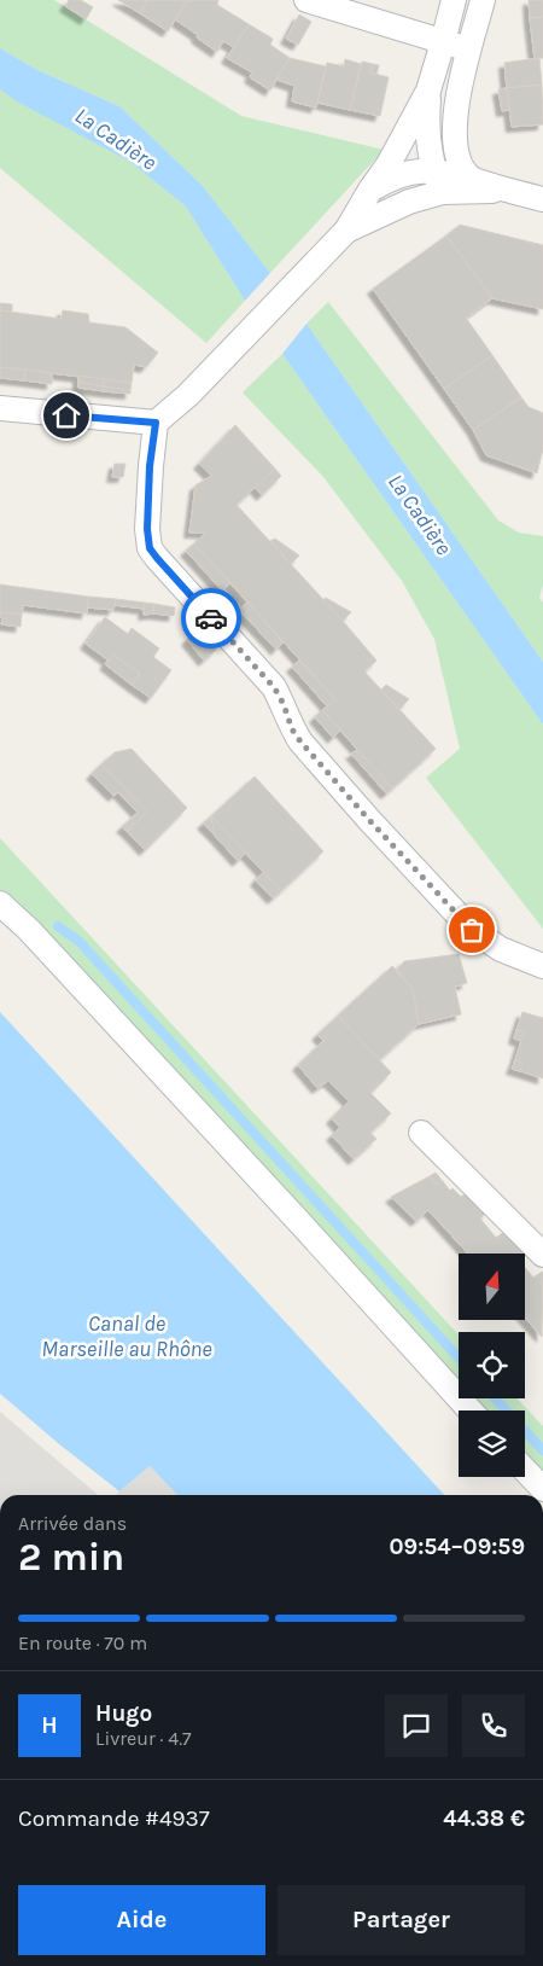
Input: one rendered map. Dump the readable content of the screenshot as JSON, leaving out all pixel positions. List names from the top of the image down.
{
  "water": ["La Cadière", "Canal de Marseille au Rhône"],
  "north": "top",
  "page": {
    "heading": ["2 min", "Arrivée dans", "09:54–09:59"],
    "panel": [
      "Hugo",
      "Livreur · 4.7",
      "Commande #4937",
      "44.38 €"
    ],
    "bar": "En route · 70 m",
    "round": "H",
    "buttons": ["Aide", "Partager"]
  }
}
